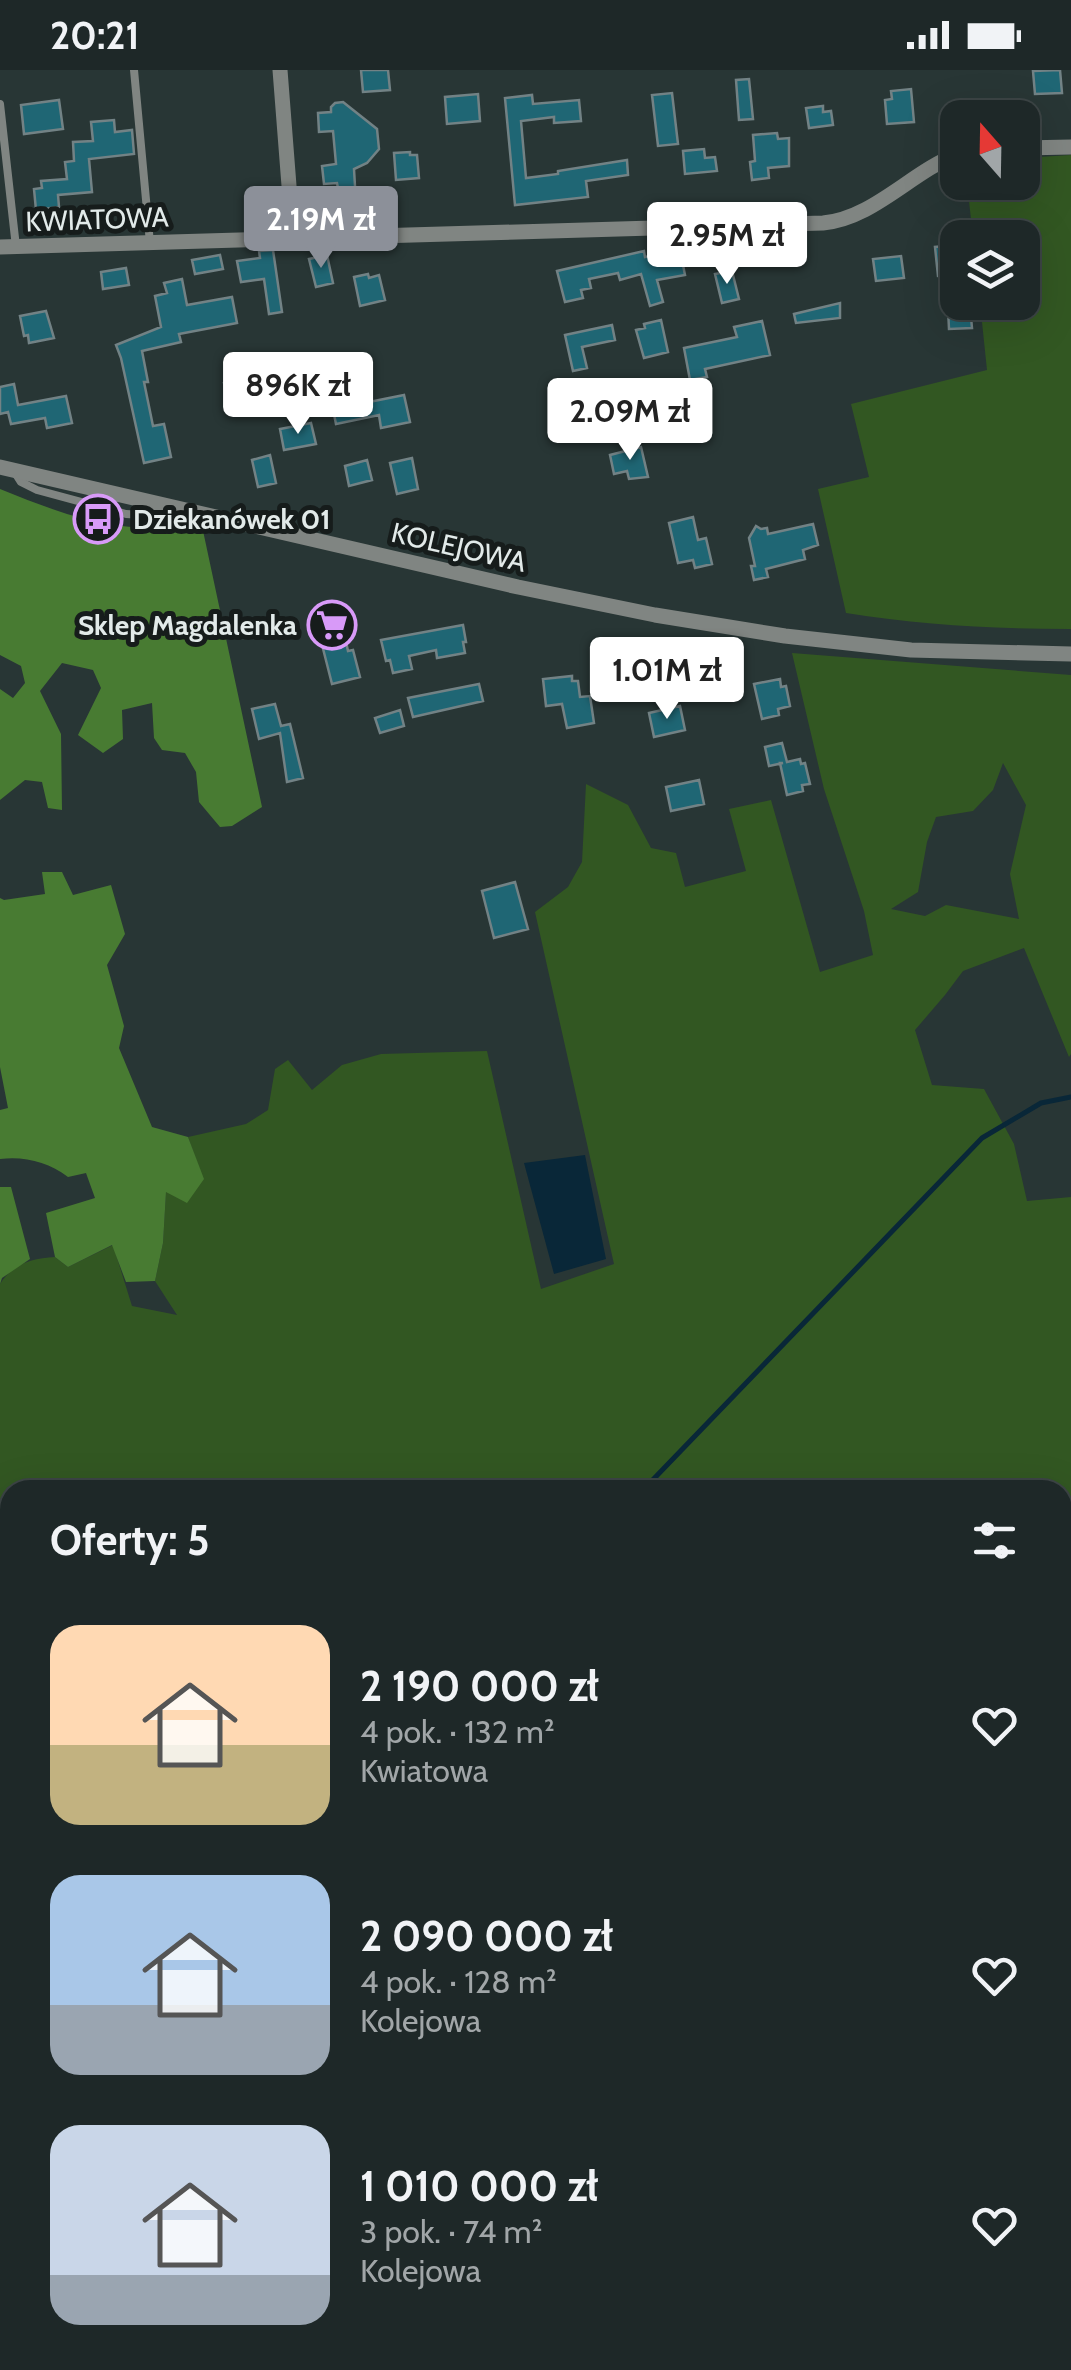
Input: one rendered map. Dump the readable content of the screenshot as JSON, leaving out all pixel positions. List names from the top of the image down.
{
  "streets": {
    "street": ["KWIATOWA", "KOLEJOWA"]
  },
  "places": {
    "bus stop": ["Dziekanówek 01"],
    "supermarket": ["Sklep Magdalenka"]
  },
  "north": "top",
  "page": {
    "status": "20:21",
    "price": [
      "2.19M zł",
      "2.95M zł",
      "896K zł",
      "2.09M zł",
      "1.01M zł"
    ],
    "heading": "Oferty: 5",
    "list": [
      {
        "name": "2 190 000 zł",
        "note": "4 pok. · 132 m² · Kwiatowa"
      },
      {
        "name": "2 090 000 zł",
        "note": "4 pok. · 128 m² · Kolejowa"
      },
      {
        "name": "1 010 000 zł",
        "note": "3 pok. · 74 m² · Kolejowa"
      }
    ]
  }
}
